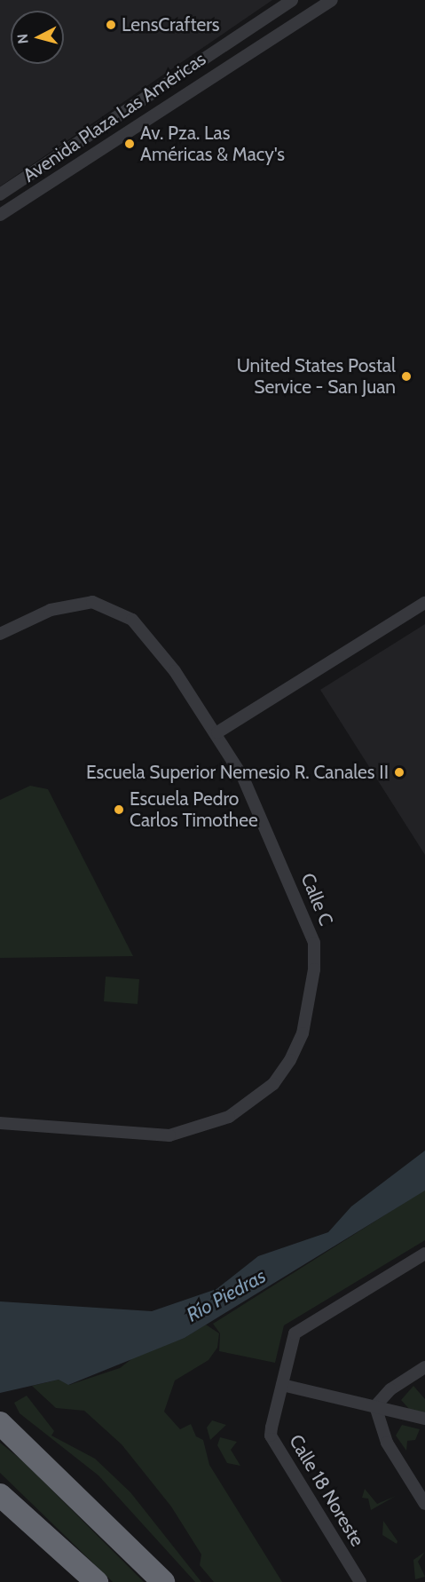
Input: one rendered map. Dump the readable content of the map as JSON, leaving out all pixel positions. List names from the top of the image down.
{
  "streets": {
    "street": ["Avenida Plaza Las Américas", "Calle C", "Calle 18 Noreste"]
  },
  "water": ["Río Piedras"],
  "places": [
    "LensCrafters",
    "Av. Pza. Las Américas & Macy's",
    "United States Postal Service - San Juan",
    "Escuela Superior Nemesio R. Canales II",
    "Escuela Pedro Carlos Timothee"
  ],
  "north": "left"
}
